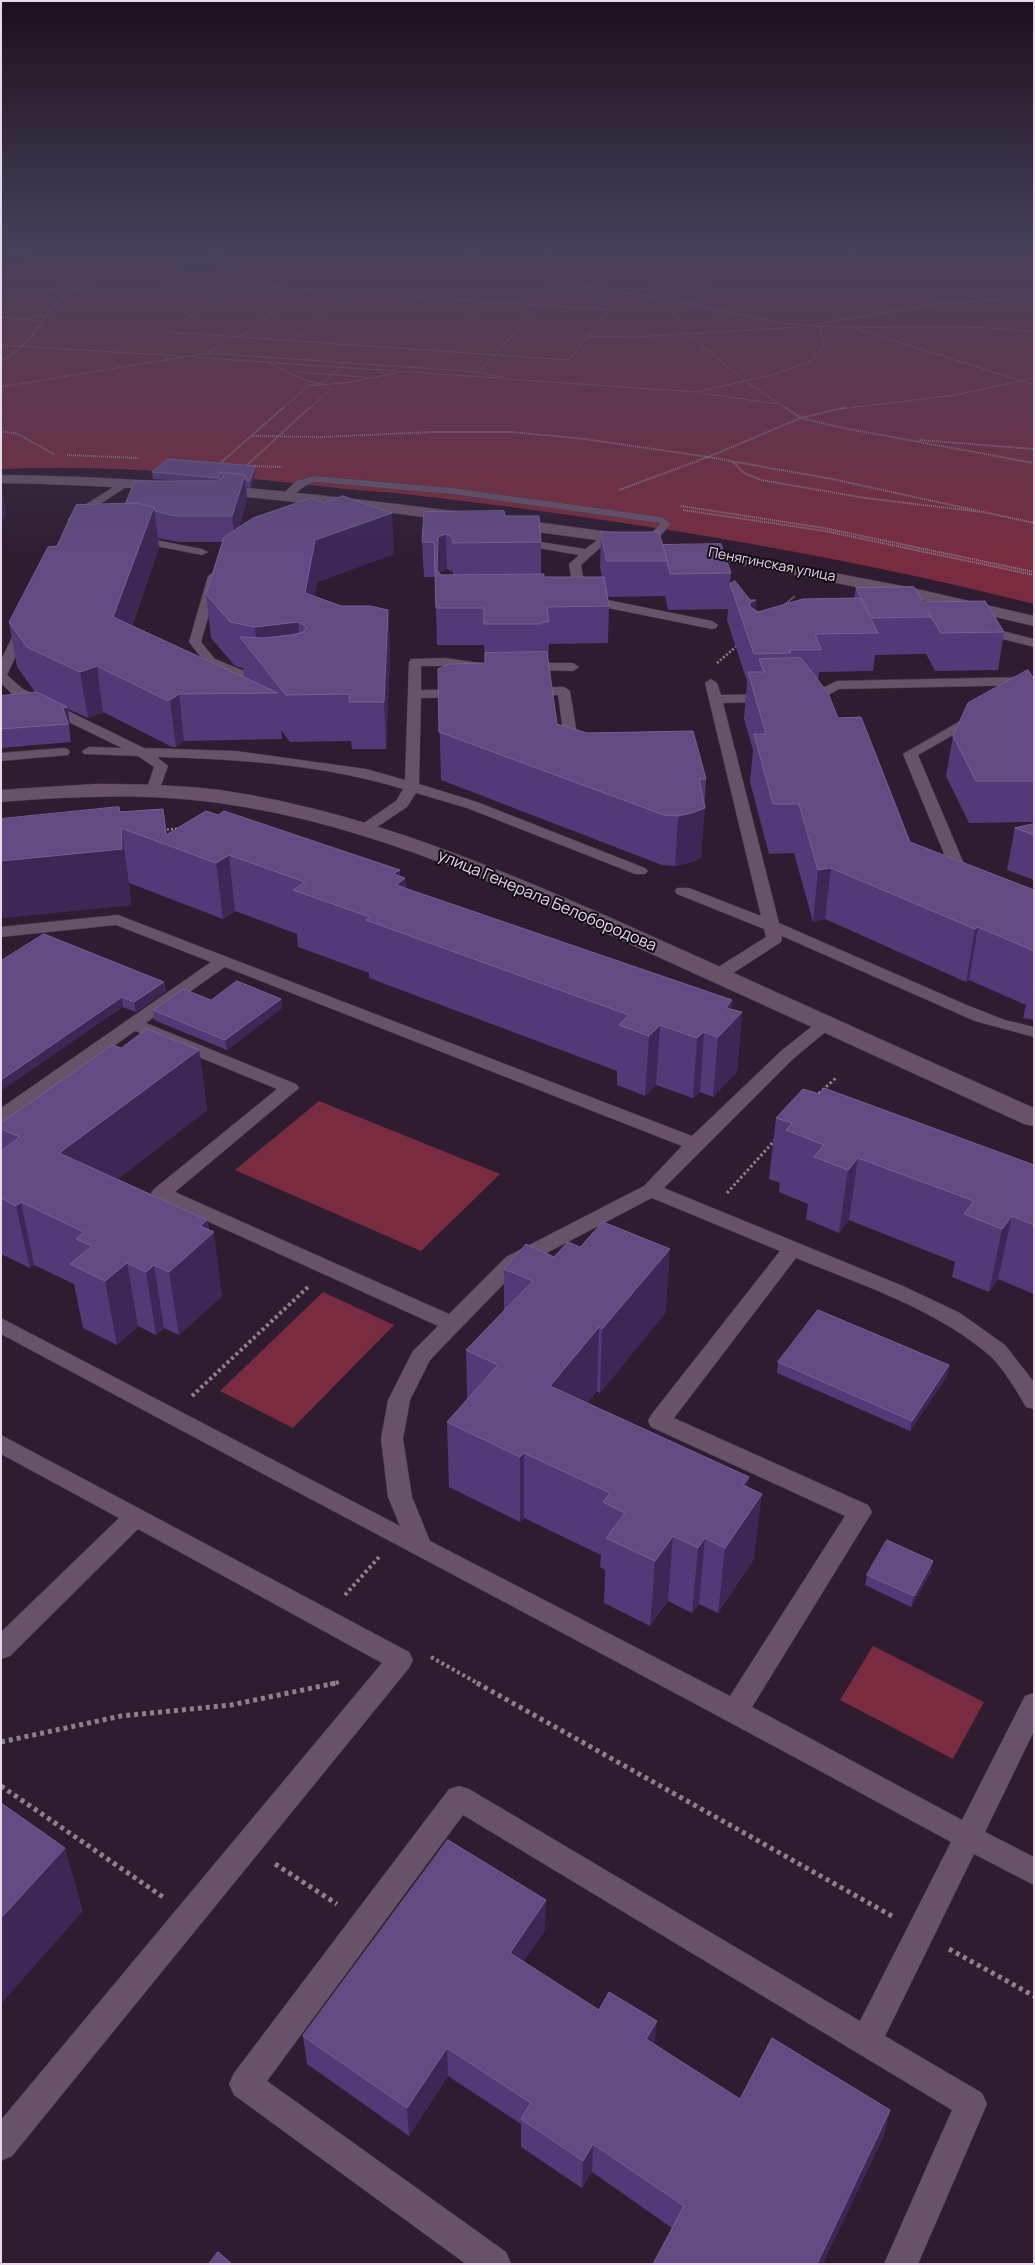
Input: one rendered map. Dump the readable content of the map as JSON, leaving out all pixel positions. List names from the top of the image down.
{
  "streets": {
    "street": ["Пенягинская улица", "улица Генерала Белобородова"]
  }
}
